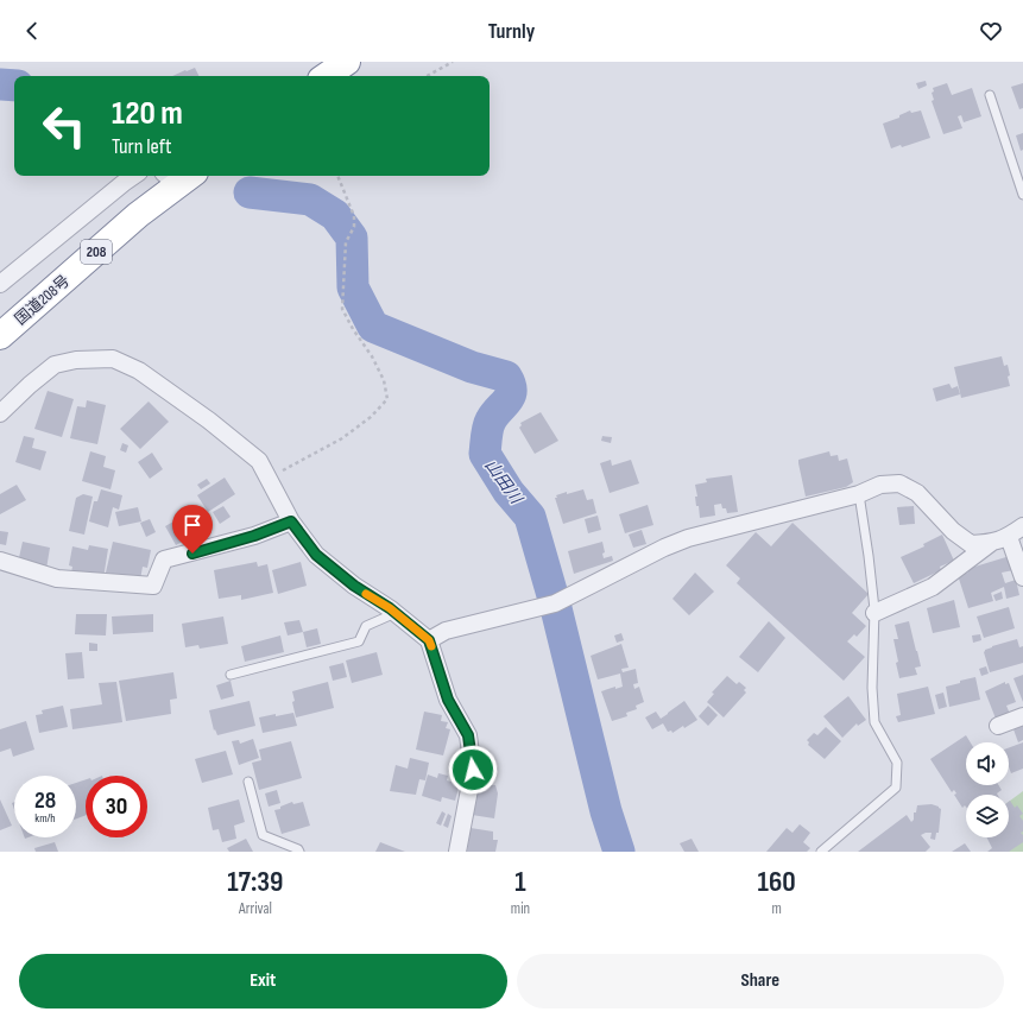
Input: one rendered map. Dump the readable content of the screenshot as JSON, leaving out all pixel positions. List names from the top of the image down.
{
  "streets": {
    "highway": ["208", "国道208号"]
  },
  "water": ["山田川"],
  "page": {
    "header": "Turnly",
    "turn": ["120 m", "Turn left"],
    "speed": "28 km/h",
    "limit": "30",
    "eta": [
      "17:39",
      "Arrival",
      "1",
      "min",
      "160",
      "m"
    ],
    "buttons": ["Exit", "Share"]
  }
}
